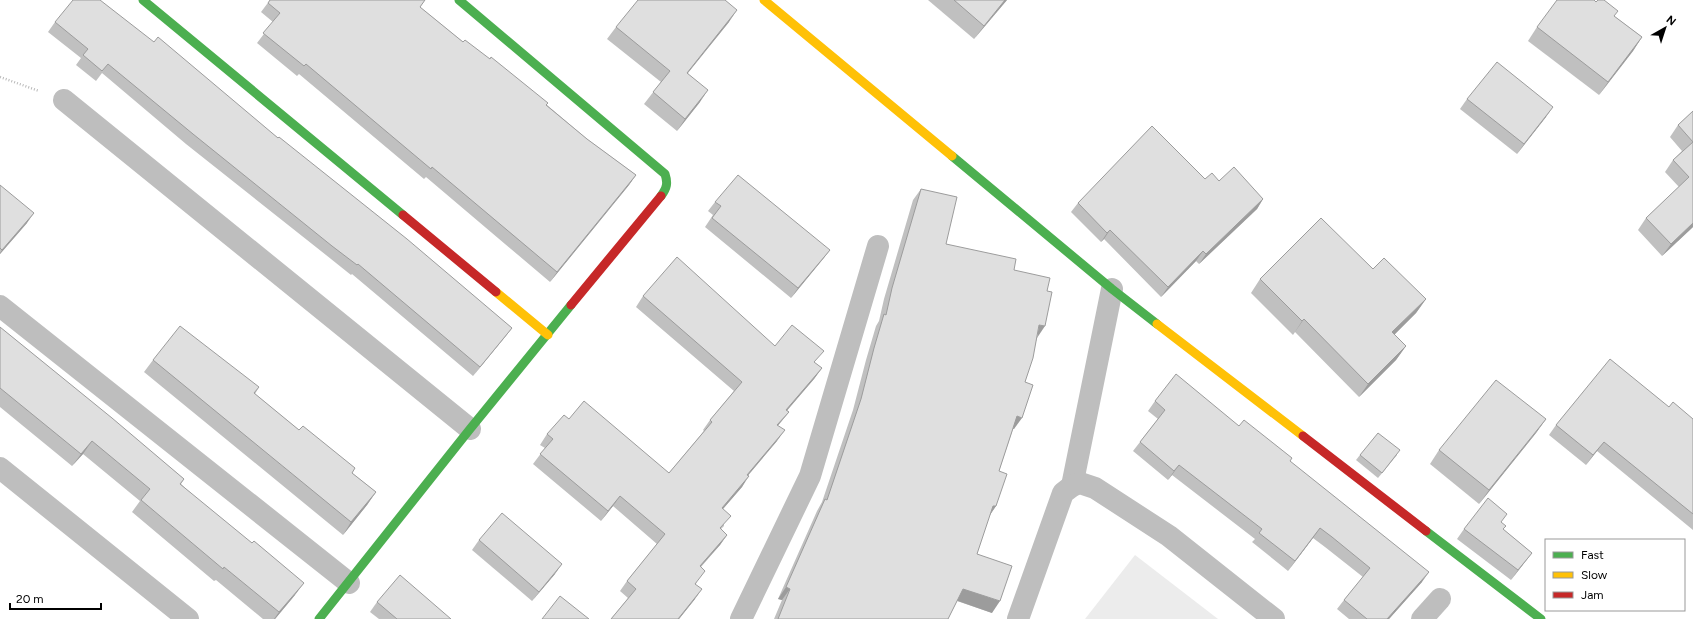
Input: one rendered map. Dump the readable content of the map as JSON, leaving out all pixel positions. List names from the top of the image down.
{
  "legend": ["Fast", "Slow", "Jam"],
  "scale_bar": "20 m",
  "north": "top right"
}
